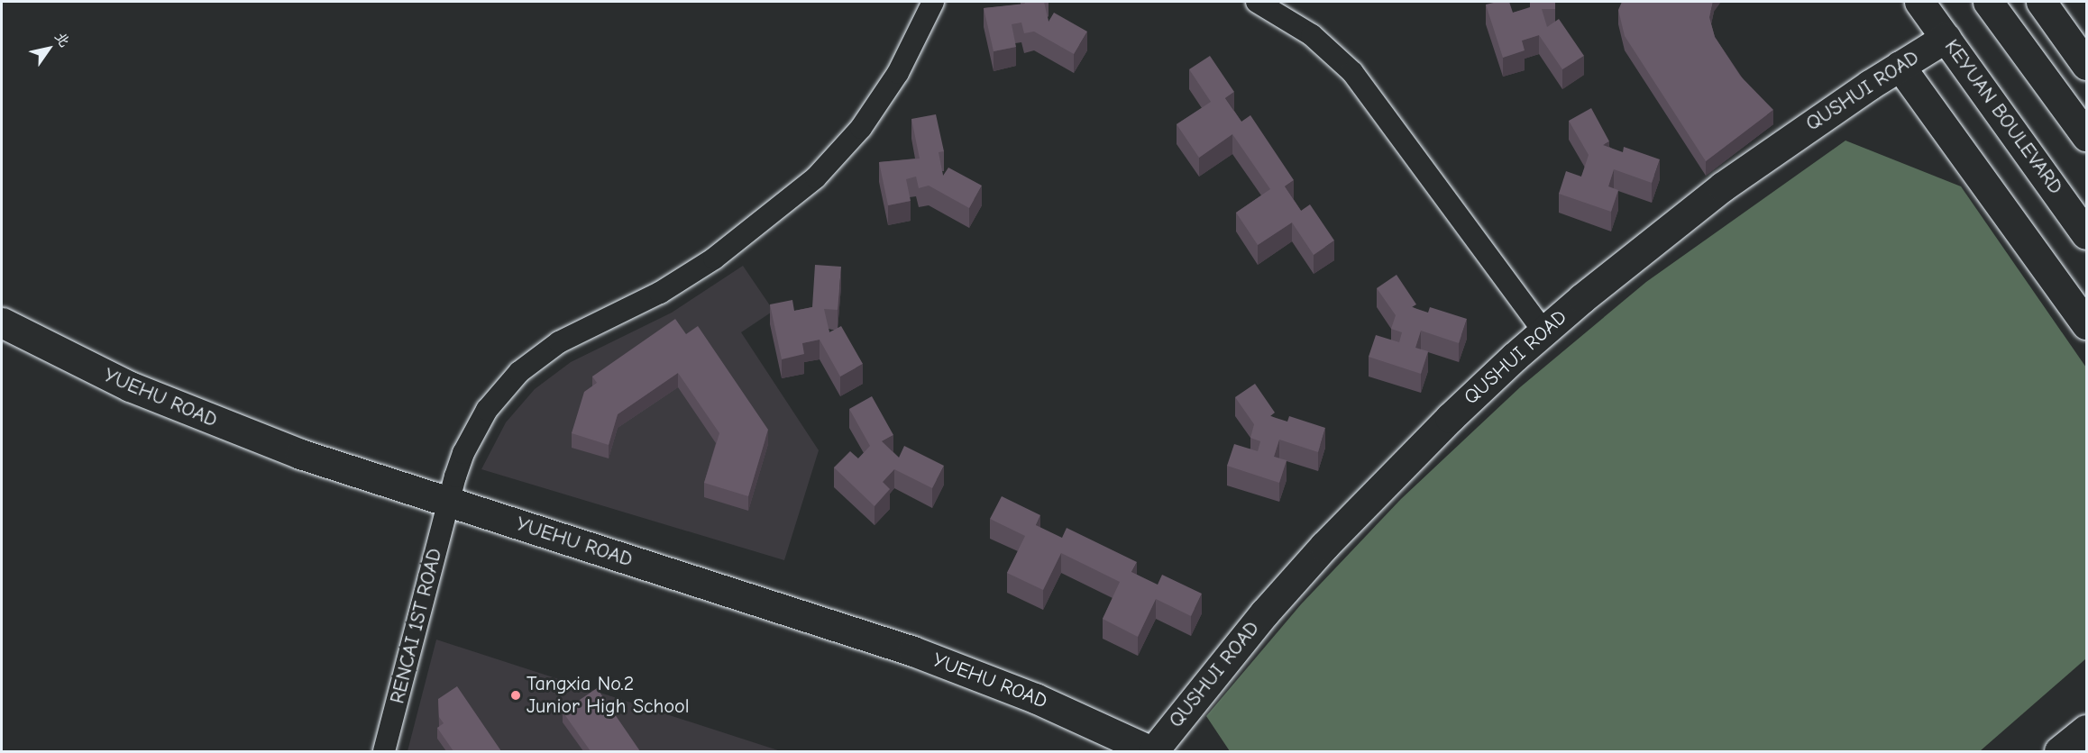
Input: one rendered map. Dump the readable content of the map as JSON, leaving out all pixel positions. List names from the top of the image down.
{
  "streets": {
    "street": [
      "QUSHUI ROAD",
      "KEYUAN BOULEVARD",
      "YUEHU ROAD",
      "RENCAI 1ST ROAD"
    ]
  },
  "crossings": [
    ["QUSHUI ROAD", "KEYUAN BOULEVARD"],
    ["QUSHUI ROAD", "YUEHU ROAD"],
    ["YUEHU ROAD", "RENCAI 1ST ROAD"]
  ],
  "places": ["Tangxia No.2 Junior High School"],
  "north": "top right"
}
